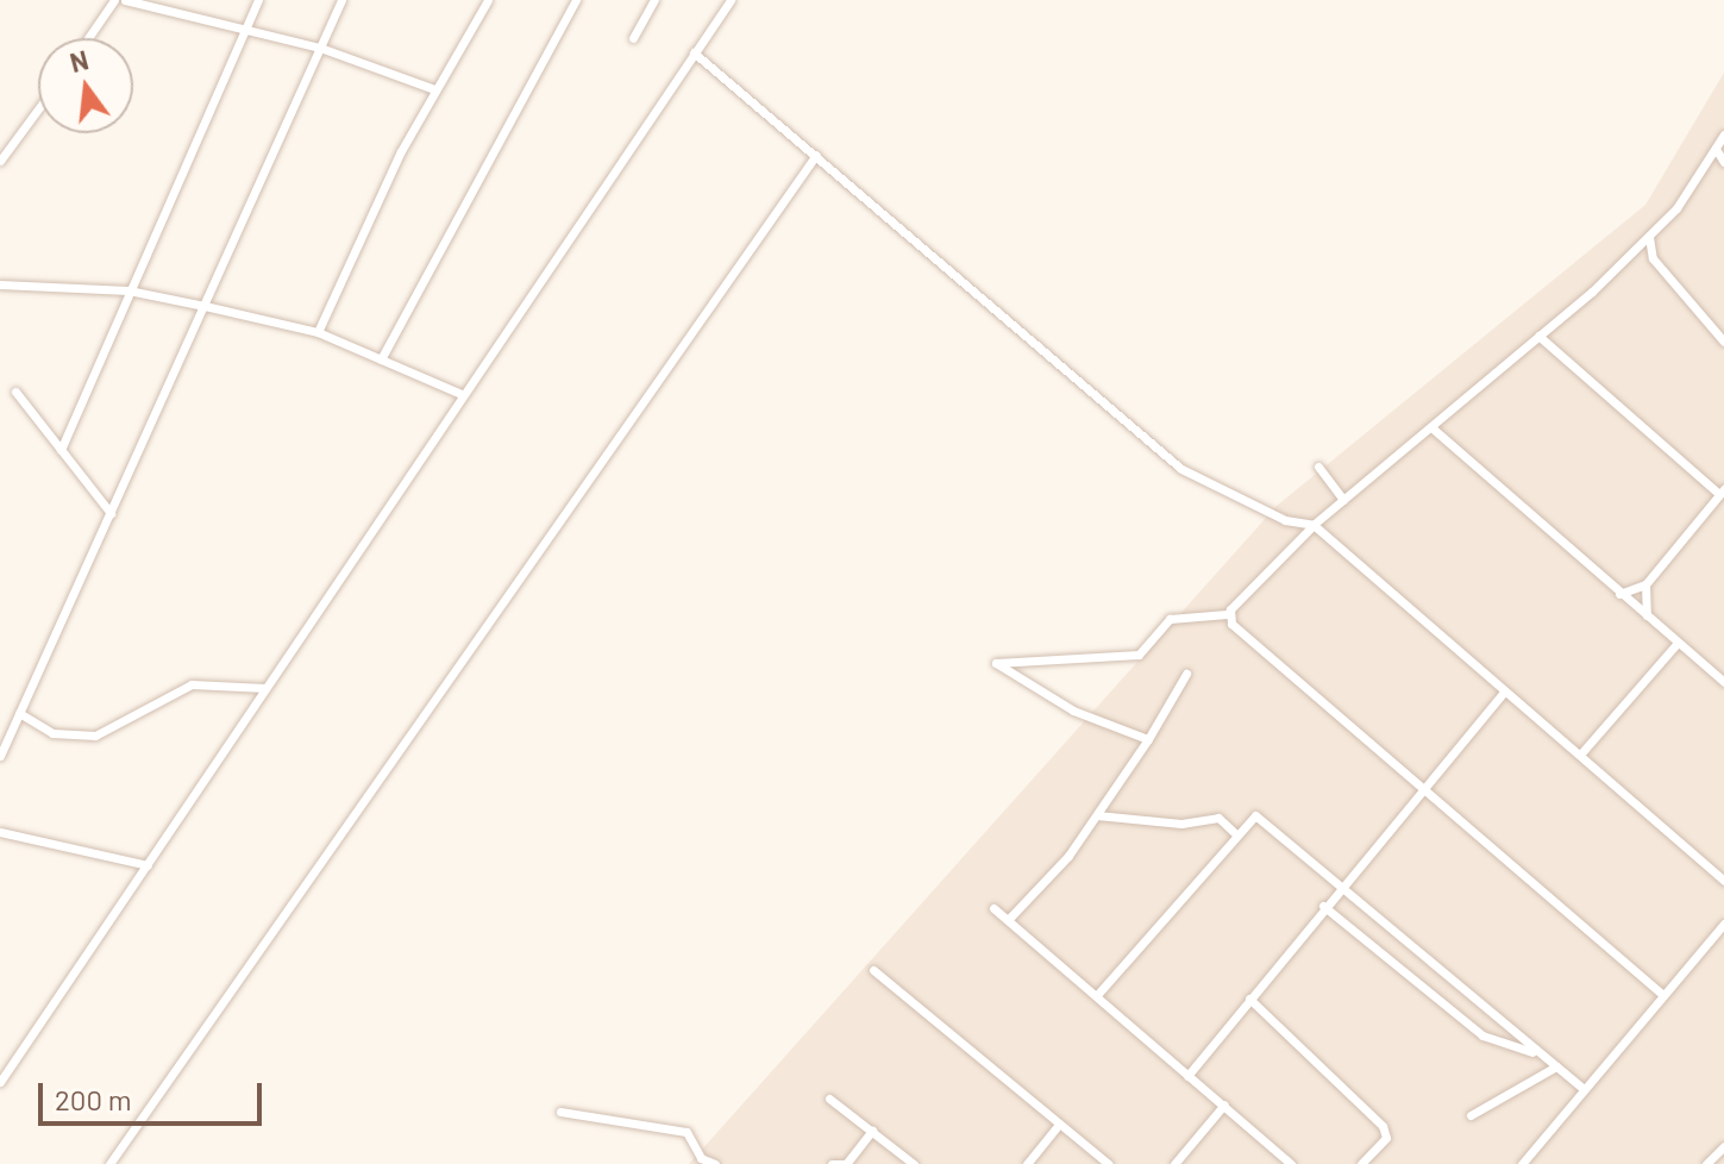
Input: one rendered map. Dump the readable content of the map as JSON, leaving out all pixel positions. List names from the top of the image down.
{
  "scale_bar": "200 m",
  "north": "top"
}
